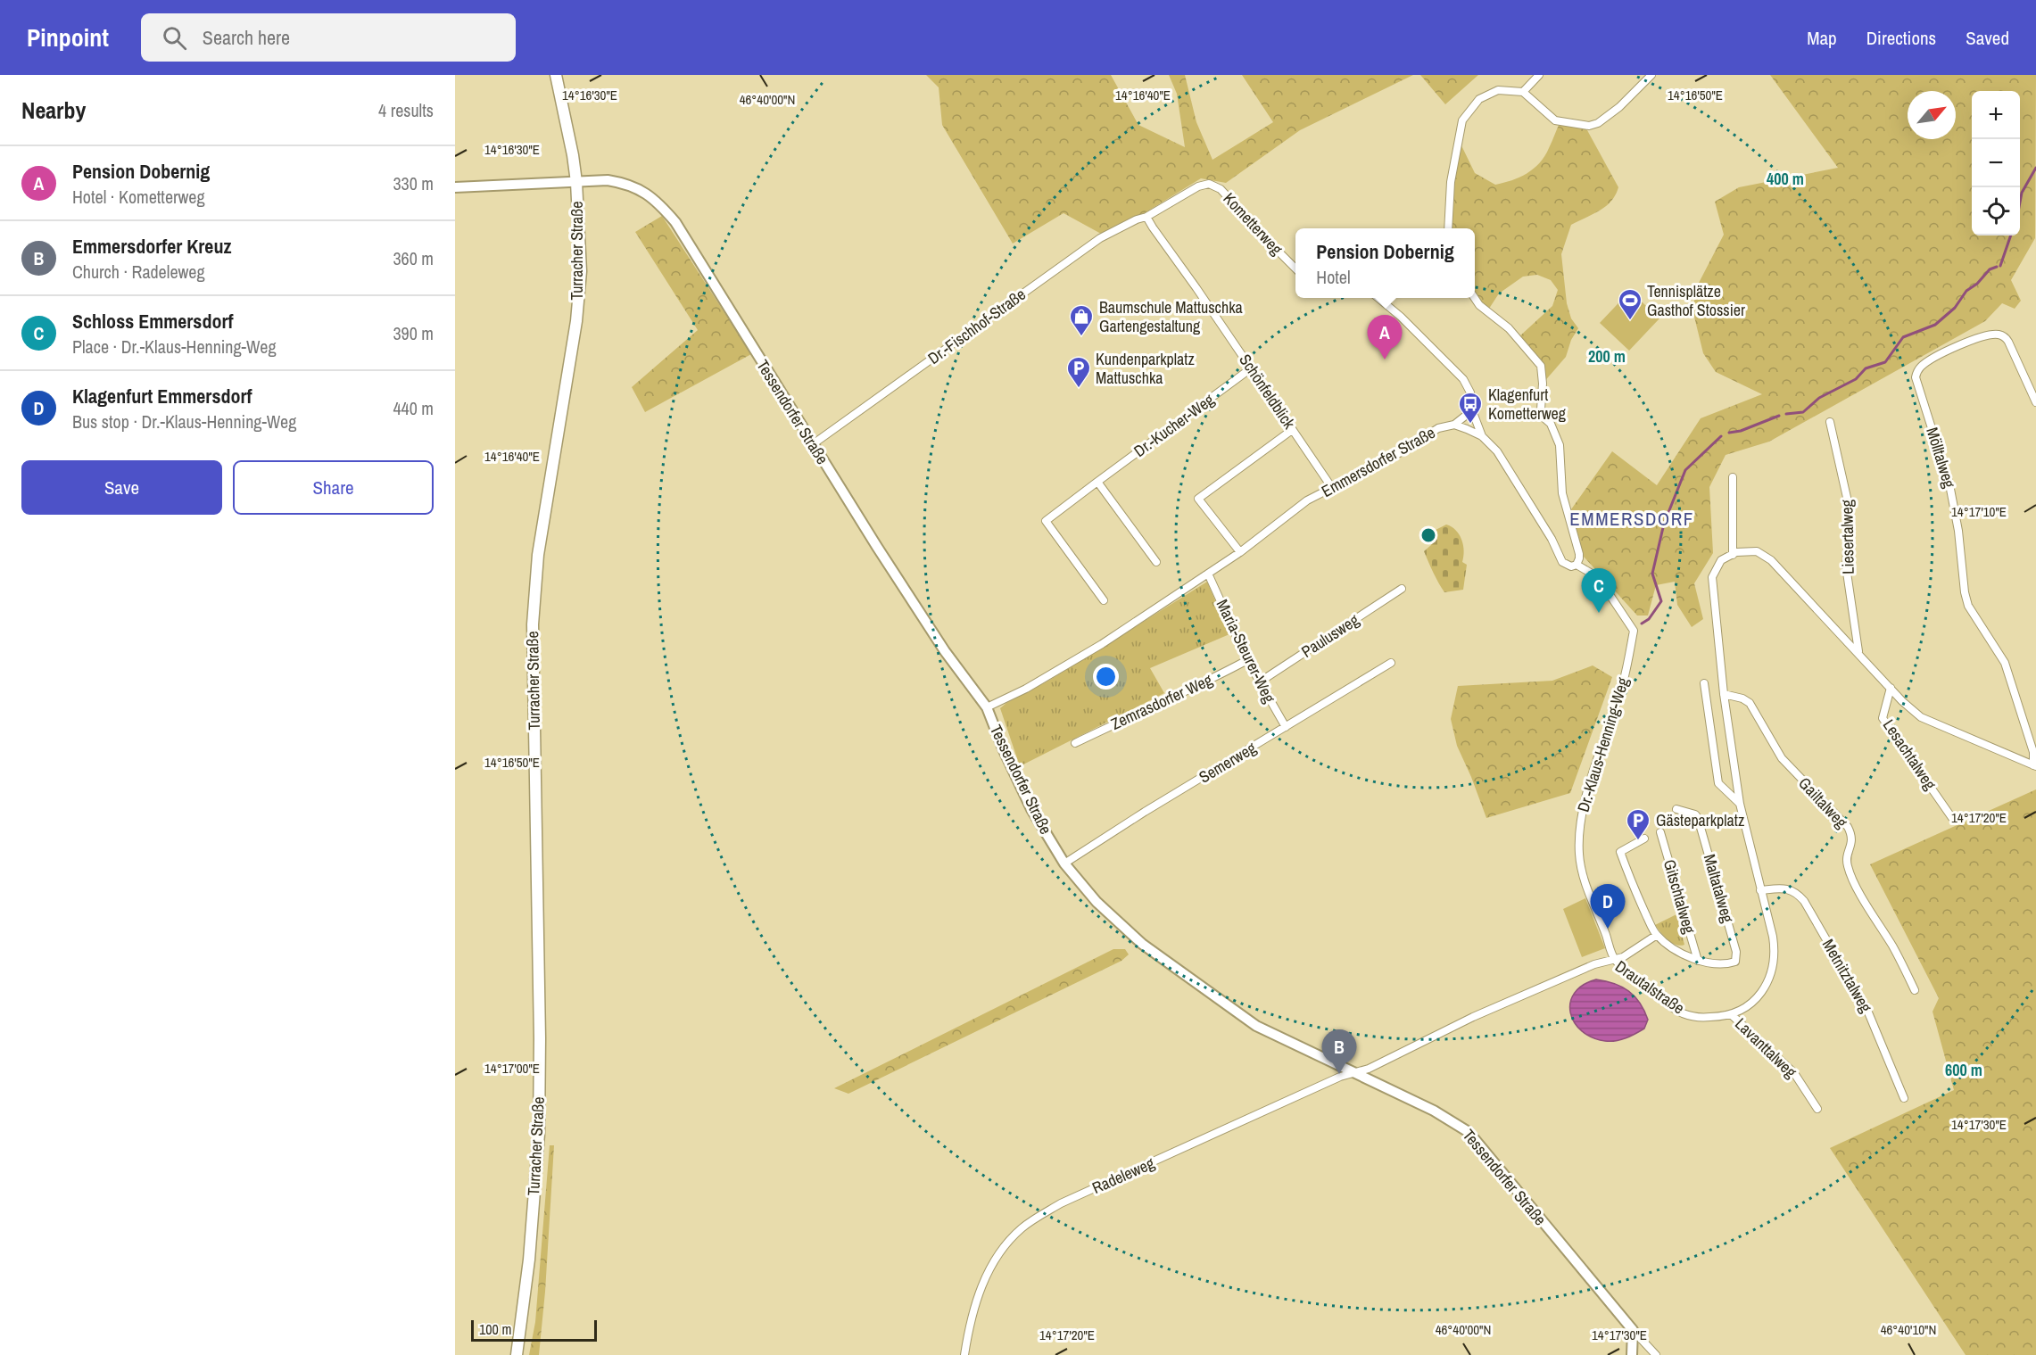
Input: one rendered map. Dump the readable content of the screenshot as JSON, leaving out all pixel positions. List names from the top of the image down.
{
  "streets": {
    "main road": ["Turracher Straße"],
    "street": [
      "Kometterweg",
      "Dr.-Fischhof-Straße",
      "Schönfeldblick",
      "Tessendorfer Straße",
      "Dr.-Kucher-Weg",
      "Mölltalweg",
      "Emmersdorfer Straße",
      "Liesertalweg",
      "Paulusweg",
      "Maria-Steurer-Weg",
      "Zemrasdorfer Weg",
      "Dr.-Klaus-Henning-Weg",
      "Lesachtalweg",
      "Semerweg",
      "Gailtalweg",
      "Maltatalweg",
      "Gitschtalweg",
      "Metnitztalweg",
      "Drautalstraße",
      "Lavanttalweg",
      "Radeleweg"
    ]
  },
  "crossings": [
    ["Kometterweg", "Dr.-Fischhof-Straße"],
    ["Kometterweg", "Schönfeldblick"],
    ["Turracher Straße", "Tessendorfer Straße"],
    ["Dr.-Fischhof-Straße", "Schönfeldblick"],
    ["Dr.-Fischhof-Straße", "Tessendorfer Straße"],
    ["Schönfeldblick", "Dr.-Kucher-Weg"],
    ["Schönfeldblick", "Emmersdorfer Straße"],
    ["Tessendorfer Straße", "Emmersdorfer Straße"],
    ["Tessendorfer Straße", "Semerweg"],
    ["Tessendorfer Straße", "Drautalstraße"],
    ["Tessendorfer Straße", "Radeleweg"],
    ["Emmersdorfer Straße", "Maria-Steurer-Weg"],
    ["Emmersdorfer Straße", "Dr.-Klaus-Henning-Weg"],
    ["Paulusweg", "Maria-Steurer-Weg"],
    ["Maria-Steurer-Weg", "Zemrasdorfer Weg"],
    ["Maria-Steurer-Weg", "Semerweg"],
    ["Dr.-Klaus-Henning-Weg", "Drautalstraße"],
    ["Gailtalweg", "Drautalstraße"],
    ["Maltatalweg", "Gitschtalweg"],
    ["Metnitztalweg", "Drautalstraße"],
    ["Drautalstraße", "Lavanttalweg"],
    ["Drautalstraße", "Radeleweg"]
  ],
  "districts": ["EMMERSDORF"],
  "places": {
    "sports": ["Tennisplätze Gasthof Stossier"],
    "shop": ["Baumschule Mattuschka Gartengestaltung"],
    "parking": ["Kundenparkplatz Mattuschka", "Gästeparkplatz"],
    "bus stop": ["Klagenfurt Kometterweg"]
  },
  "scale_bar": "100 m",
  "north": "top right",
  "page": {
    "header": "Pinpoint",
    "search": "Search here",
    "nav": ["Map", "Directions", "Saved"],
    "heading": ["Nearby", "4 results"],
    "map_buttons": ["+", "−"],
    "list": [
      {
        "mark": "A",
        "name": "Pension Dobernig",
        "note": "Hotel · Kometterweg",
        "value": "330 m"
      },
      {
        "mark": "B",
        "name": "Emmersdorfer Kreuz",
        "note": "Church · Radeleweg",
        "value": "360 m"
      },
      {
        "mark": "C",
        "name": "Schloss Emmersdorf",
        "note": "Place · Dr.-Klaus-Henning-Weg",
        "value": "390 m"
      },
      {
        "mark": "D",
        "name": "Klagenfurt Emmersdorf",
        "note": "Bus stop · Dr.-Klaus-Henning-Weg",
        "value": "440 m"
      }
    ],
    "popup": ["Pension Dobernig", "Hotel"],
    "pins": [
      "A",
      "C",
      "D",
      "B"
    ],
    "buttons": ["Save", "Share"],
    "scale": "100 m"
  },
  "coordinates": [
    "14°16'30\"E",
    "14°16'40\"E",
    "14°16'50\"E",
    "46°40'00\"N",
    "14°17'10\"E",
    "14°17'20\"E",
    "14°17'00\"E",
    "14°17'30\"E",
    "46°40'10\"N"
  ],
  "rings": ["400 m", "200 m", "600 m"]
}
